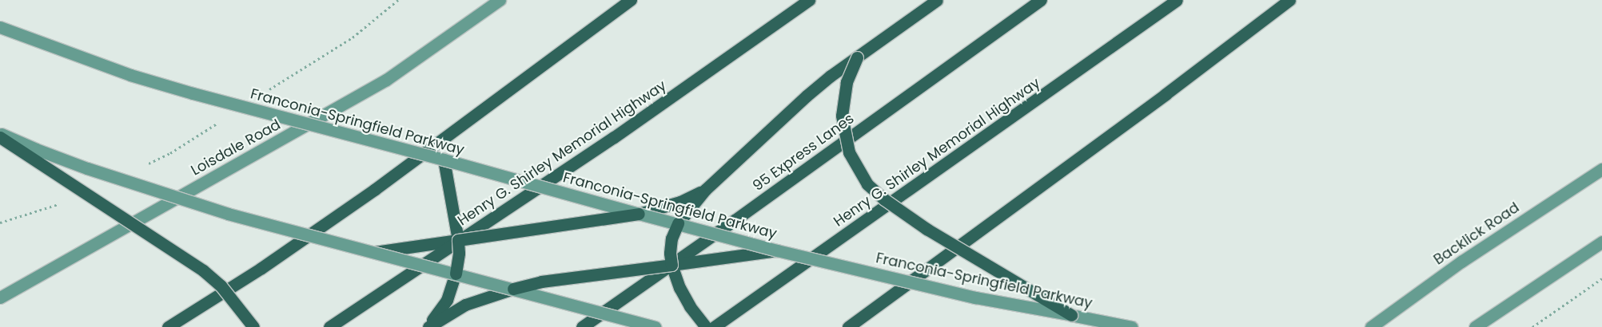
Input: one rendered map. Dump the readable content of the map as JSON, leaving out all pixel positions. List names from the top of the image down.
{
  "streets": {
    "highway": ["95 Express Lanes", "Henry G. Shirley Memorial Highway"],
    "main road": ["Franconia-Springfield Parkway", "Loisdale Road", "Backlick Road"]
  }
}
